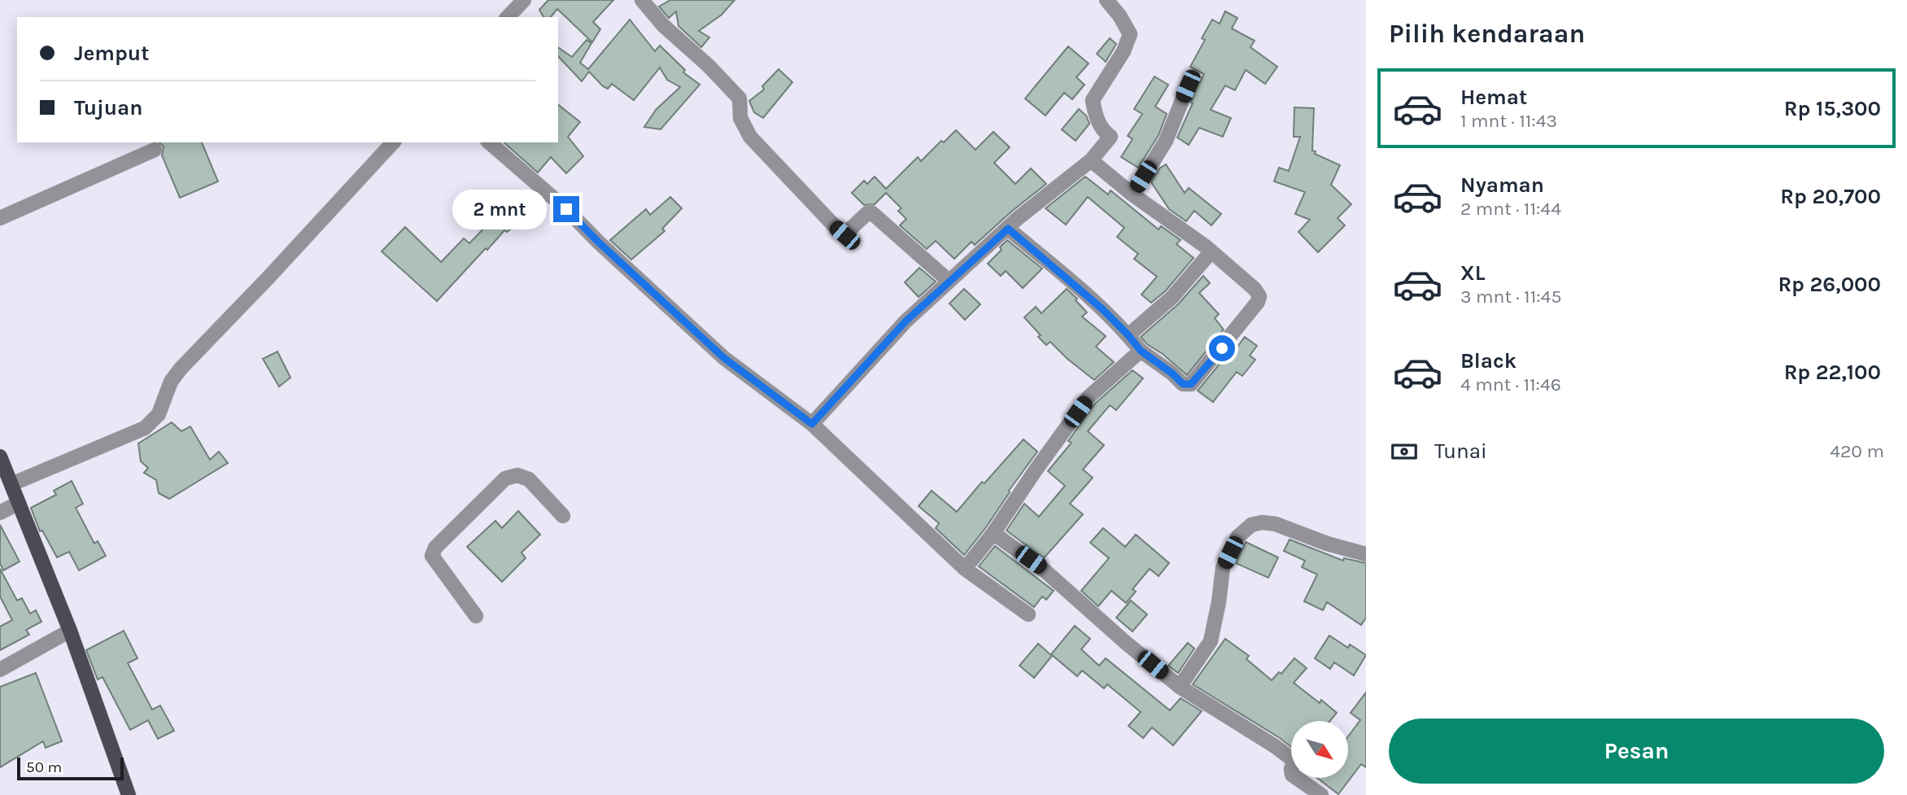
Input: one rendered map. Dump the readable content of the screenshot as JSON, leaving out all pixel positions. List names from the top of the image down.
{
  "scale_bar": "50 m",
  "north": "bottom right",
  "page": {
    "heading": "Pilih kendaraan",
    "banner": ["Jemput", "Tujuan"],
    "list": [
      {
        "name": "Hemat",
        "note": "1 mnt · 11:43",
        "value": "Rp 15,300"
      },
      {
        "name": "Nyaman",
        "note": "2 mnt · 11:44",
        "value": "Rp 20,700"
      },
      {
        "name": "XL",
        "note": "3 mnt · 11:45",
        "value": "Rp 26,000"
      },
      {
        "name": "Black",
        "note": "4 mnt · 11:46",
        "value": "Rp 22,100"
      }
    ],
    "bubble": "2 mnt",
    "pay": ["Tunai", "420 m"],
    "buttons": "Pesan",
    "scale": "50 m"
  }
}
